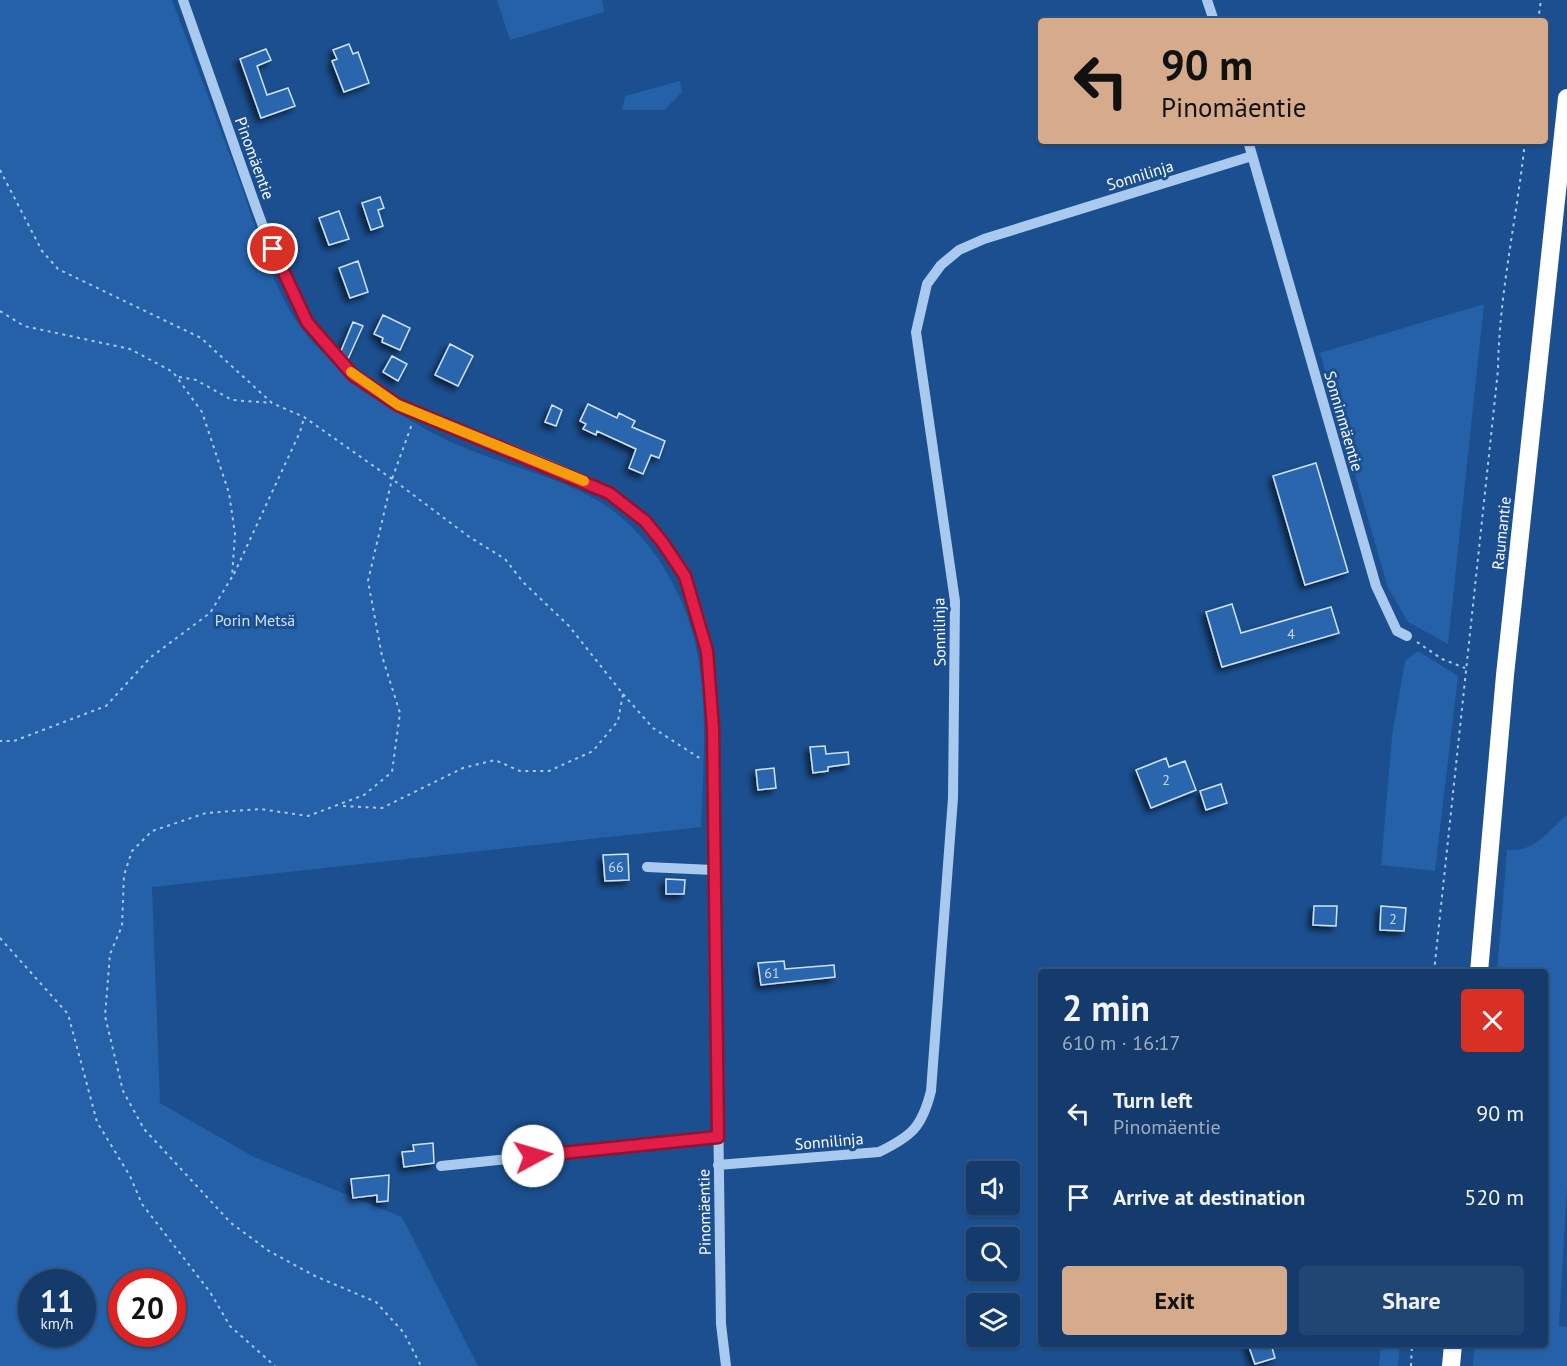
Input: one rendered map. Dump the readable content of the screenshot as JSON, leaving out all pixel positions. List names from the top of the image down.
{
  "streets": {
    "highway": ["Raumantie"],
    "street": ["Pinomäentie", "Sonnilinja", "Sonninmäentie"]
  },
  "crossings": [
    ["Pinomäentie", "Sonnilinja"],
    ["Sonnilinja", "Sonninmäentie"]
  ],
  "parks": ["Porin Metsä"],
  "house_numbers": [
    "4",
    "2",
    "66",
    "2",
    "61"
  ],
  "page": {
    "turn": ["90 m", "Pinomäentie"],
    "heading": ["2 min", "610 m · 16:17"],
    "list": [
      {
        "name": "Turn left",
        "note": "Pinomäentie",
        "value": "90 m"
      },
      {
        "name": "Arrive at destination",
        "value": "520 m"
      }
    ],
    "buttons": ["Exit", "Share"],
    "speed": "11 km/h",
    "limit": "20"
  }
}
